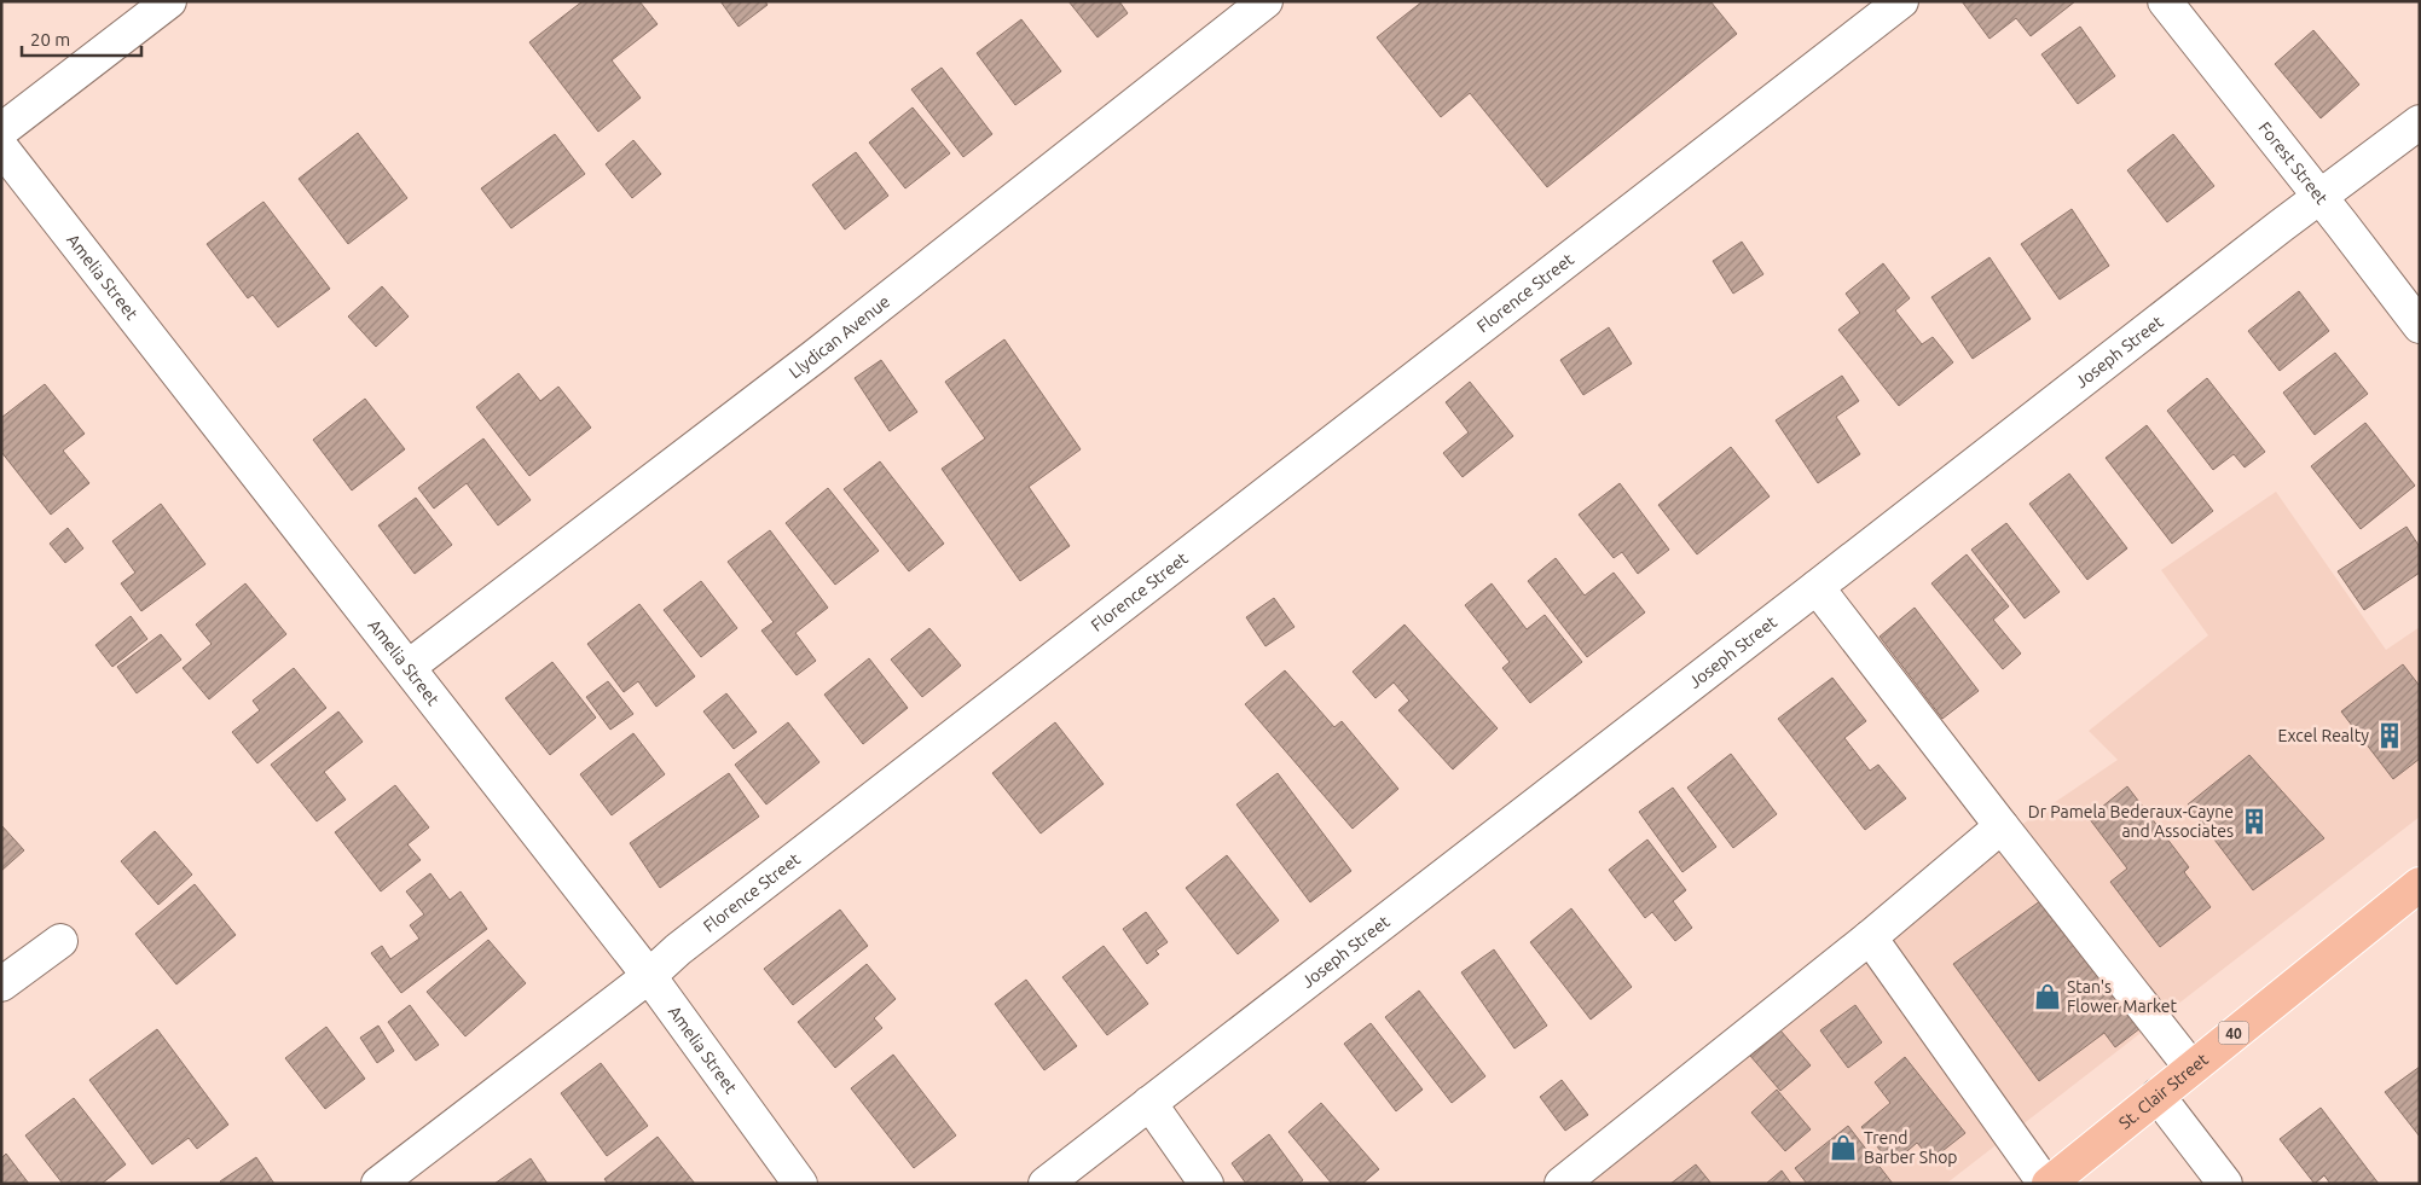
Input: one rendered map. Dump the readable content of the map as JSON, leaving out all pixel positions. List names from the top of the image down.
{
  "streets": {
    "main road": ["40", "St. Clair Street"],
    "street": [
      "Forest Street",
      "Amelia Street",
      "Florence Street",
      "Llydican Avenue",
      "Joseph Street"
    ]
  },
  "crossings": [
    ["Forest Street", "Joseph Street"],
    ["Amelia Street", "Florence Street"],
    ["Amelia Street", "Llydican Avenue"]
  ],
  "places": {
    "building": ["Excel Realty", "Dr Pamela Bederaux-Cayne and Associates"],
    "shop": ["Stan's Flower Market", "Trend Barber Shop"]
  },
  "scale_bar": "20 m"
}
